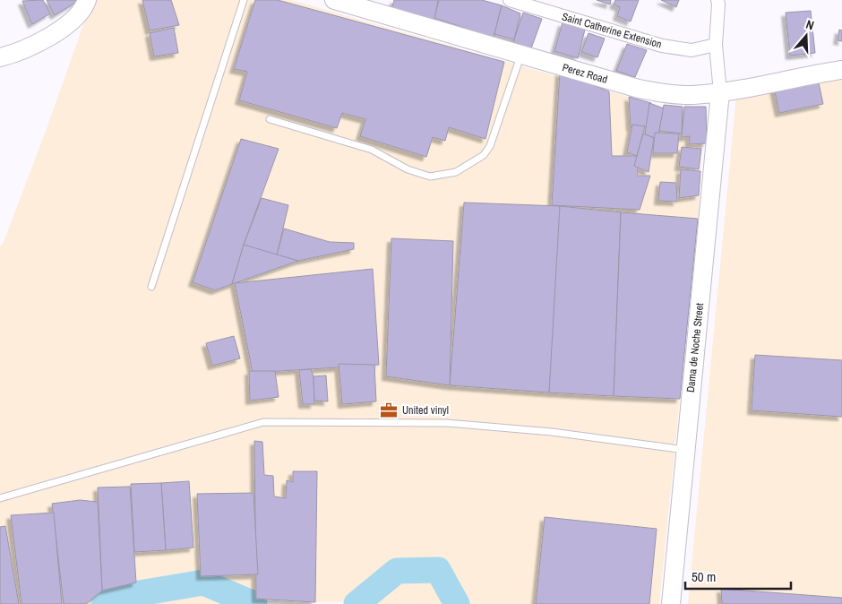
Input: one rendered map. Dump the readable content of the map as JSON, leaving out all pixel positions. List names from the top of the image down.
{
  "streets": {
    "street": ["Saint Catherine Extension", "Perez Road", "Dama de Noche Street"]
  },
  "crossings": [
    ["Perez Road", "Dama de Noche Street"]
  ],
  "places": {
    "office": ["United vinyl"]
  },
  "scale_bar": "50 m",
  "north": "top"
}
